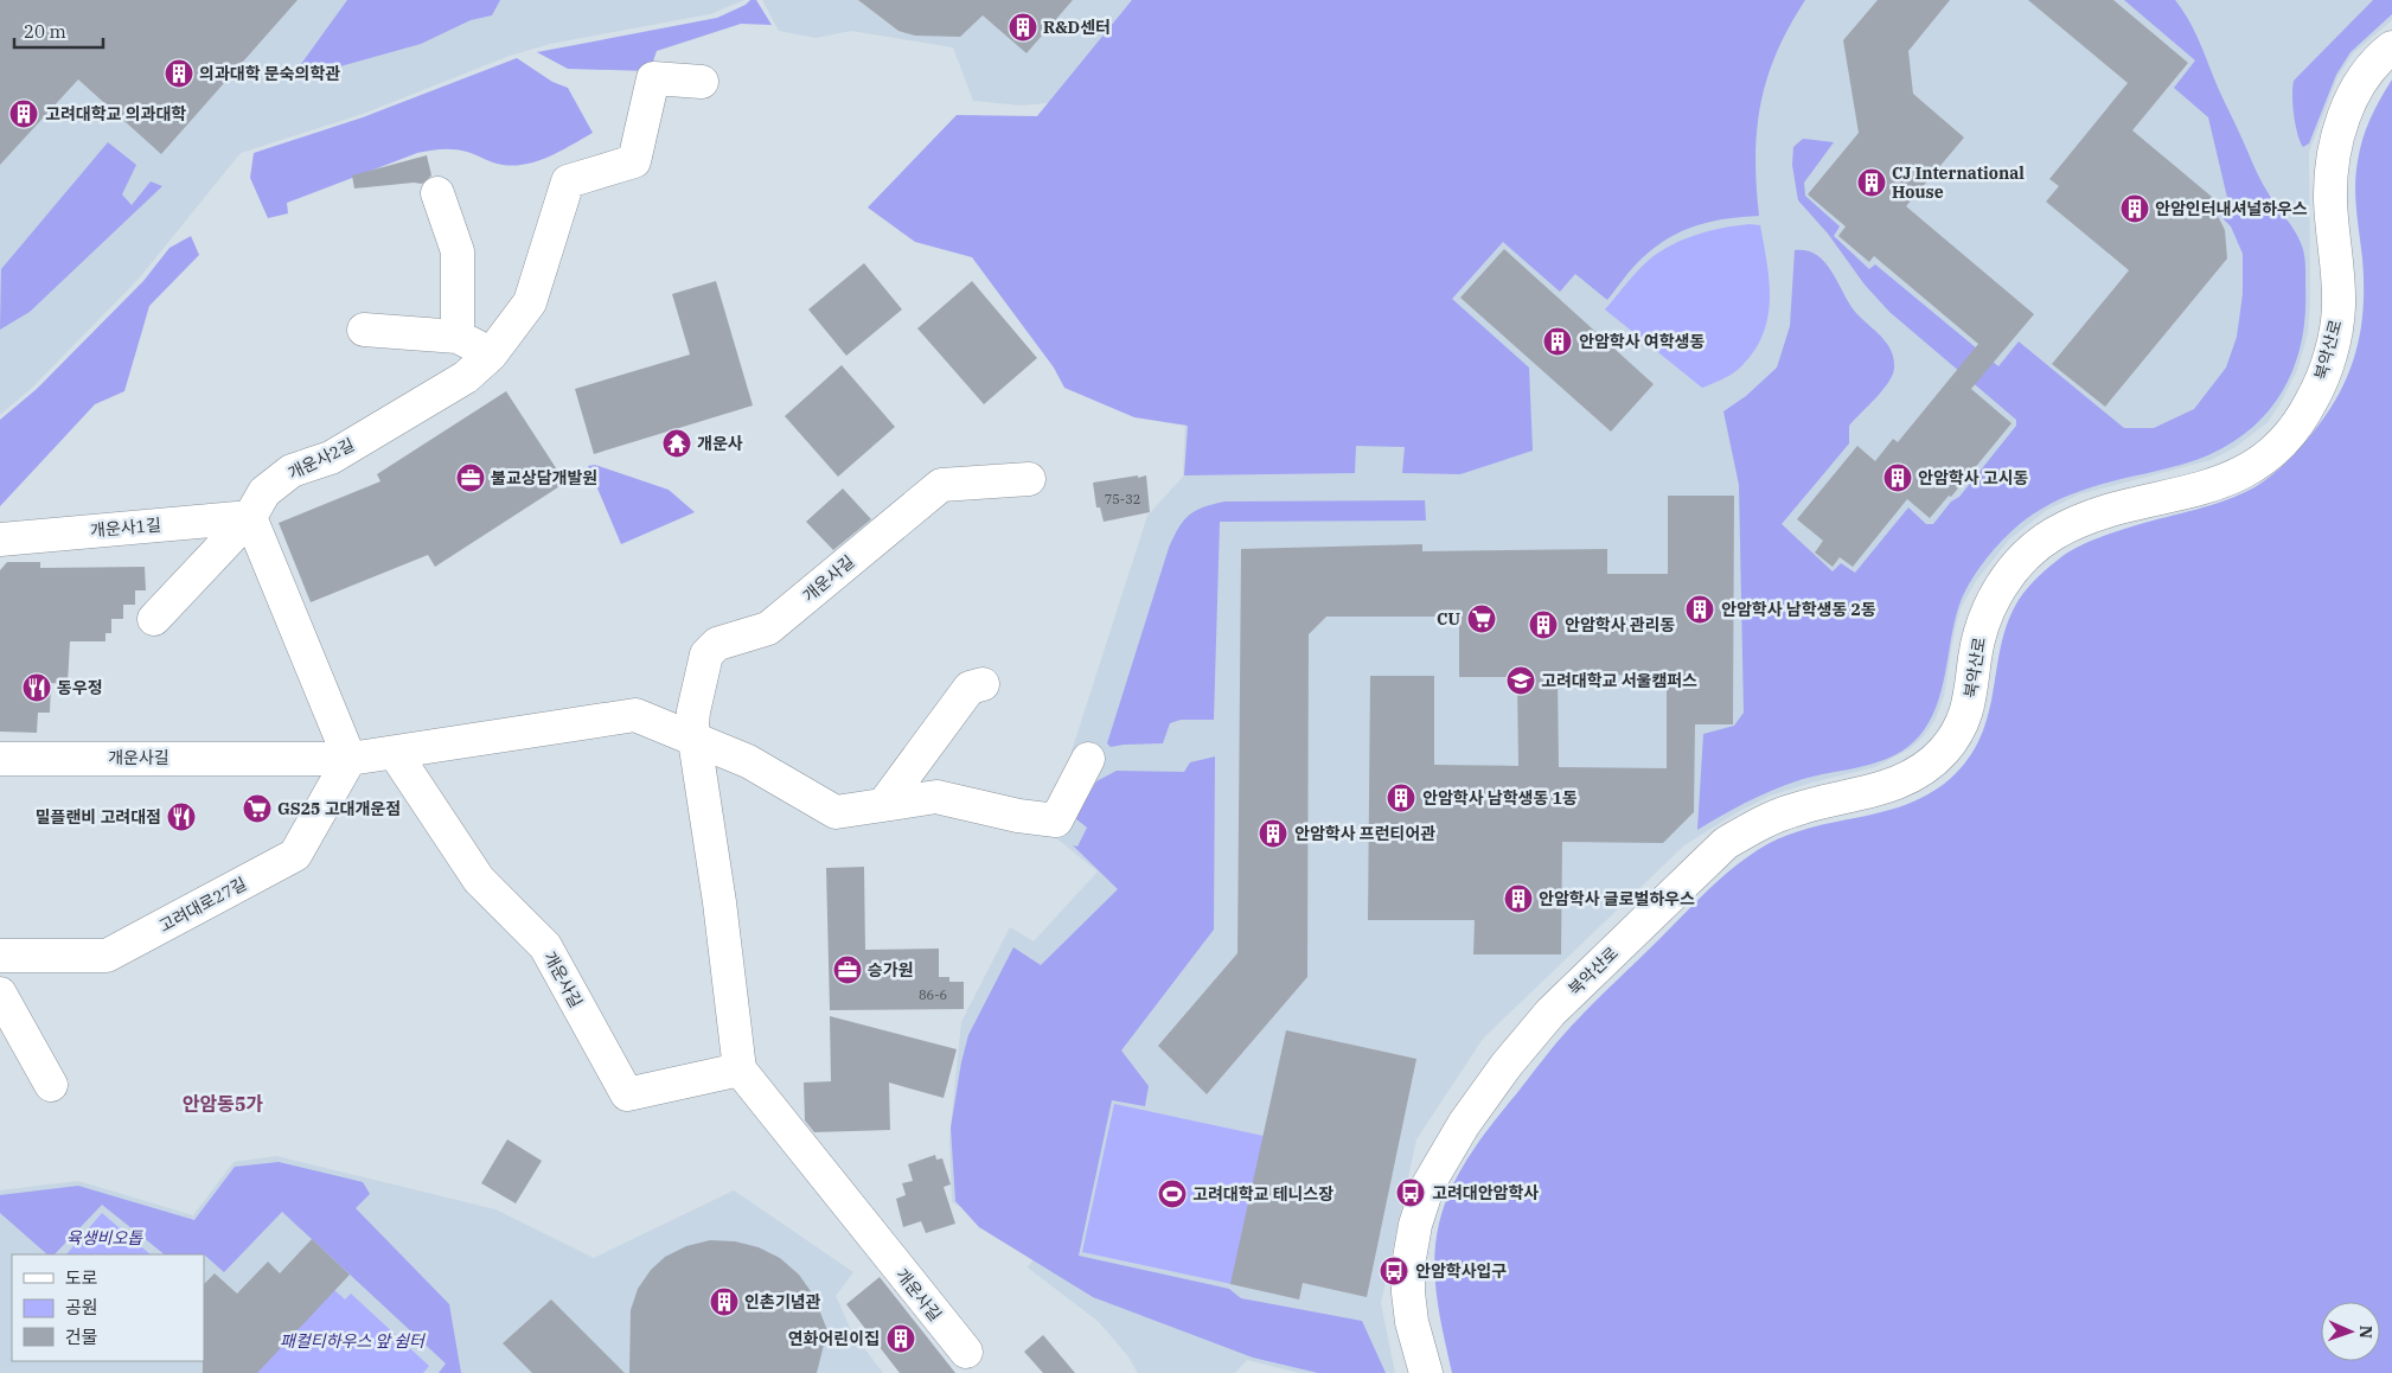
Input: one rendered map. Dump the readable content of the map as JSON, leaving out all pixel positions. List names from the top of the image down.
{
  "streets": {
    "street": [
      "북악산로",
      "개운사2길",
      "개운사1길",
      "개운사길",
      "고려대로27길"
    ]
  },
  "crossings": [
    ["개운사2길", "개운사1길"],
    ["개운사길", "고려대로27길"]
  ],
  "districts": ["안암동5가"],
  "parks": ["육생비오톱", "패컬티하우스 앞 쉼터"],
  "places": {
    "building": [
      "R&D센터",
      "의과대학 문숙의학관",
      "고려대학교 의과대학",
      "CJ International House",
      "안암인터내셔널하우스",
      "안암학사 여학생동",
      "안암학사 고시동",
      "안암학사 남학생동 2동",
      "안암학사 관리동",
      "안암학사 남학생동 1동",
      "안암학사 프런티어관",
      "안암학사 글로벌하우스",
      "인촌기념관",
      "연화어린이집"
    ],
    "temple": ["개운사"],
    "office": ["불교상담개발원", "승가원"],
    "supermarket": ["CU", "GS25 고대개운점"],
    "school or university": ["고려대학교 서울캠퍼스"],
    "restaurant": ["동우정", "밀플랜비 고려대점"],
    "bus stop": ["고려대안암학사", "안암학사입구"],
    "sports": ["고려대학교 테니스장"]
  },
  "house_numbers": ["75-32", "86-6"],
  "legend": ["도로", "공원", "건물"],
  "scale_bar": "20 m",
  "north": "right"
}
